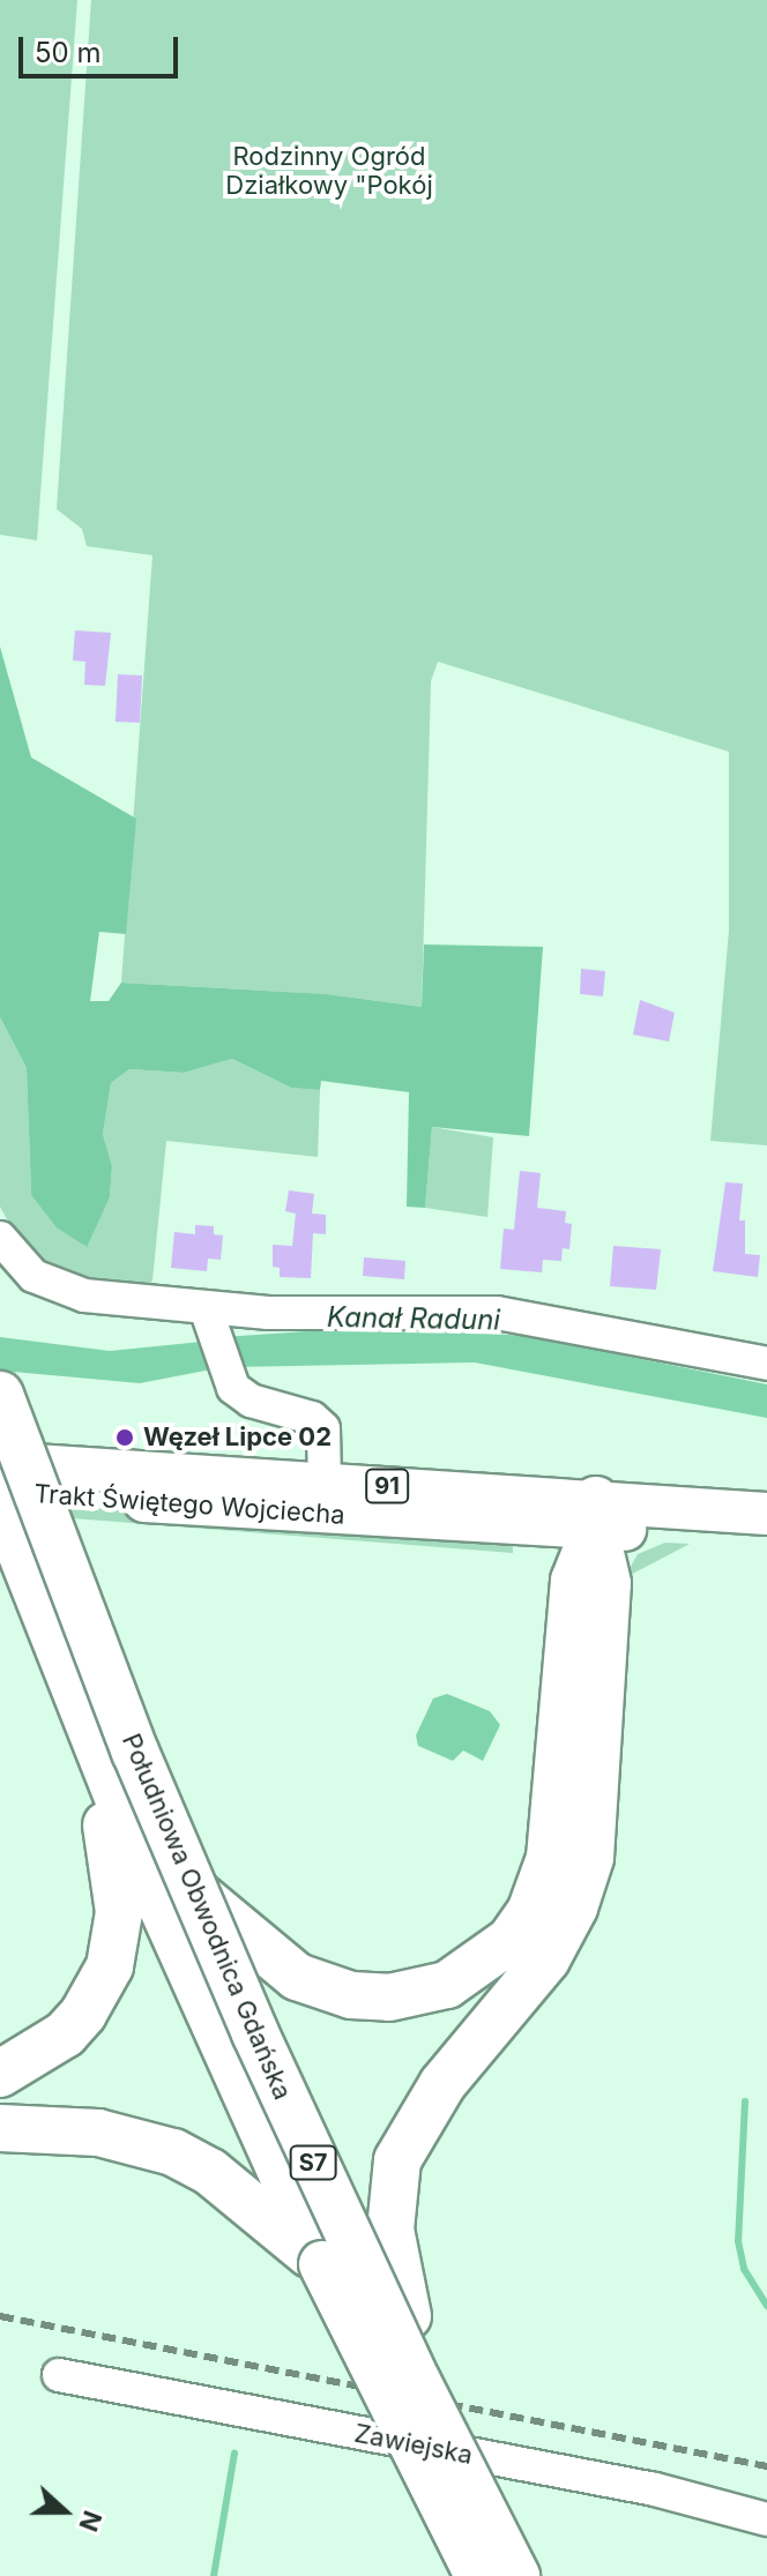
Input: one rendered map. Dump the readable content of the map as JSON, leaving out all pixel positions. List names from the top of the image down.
{
  "streets": {
    "highway": ["Południowa Obwodnica Gdańska", "S7"],
    "main road": ["91", "Trakt Świętego Wojciecha"],
    "street": ["Zawiejska"]
  },
  "water": ["Kanał Raduni"],
  "parks": ["Rodzinny Ogród Działkowy \"Pokój"],
  "places": ["Węzeł Lipce 02"],
  "scale_bar": "50 m",
  "north": "right"
}
